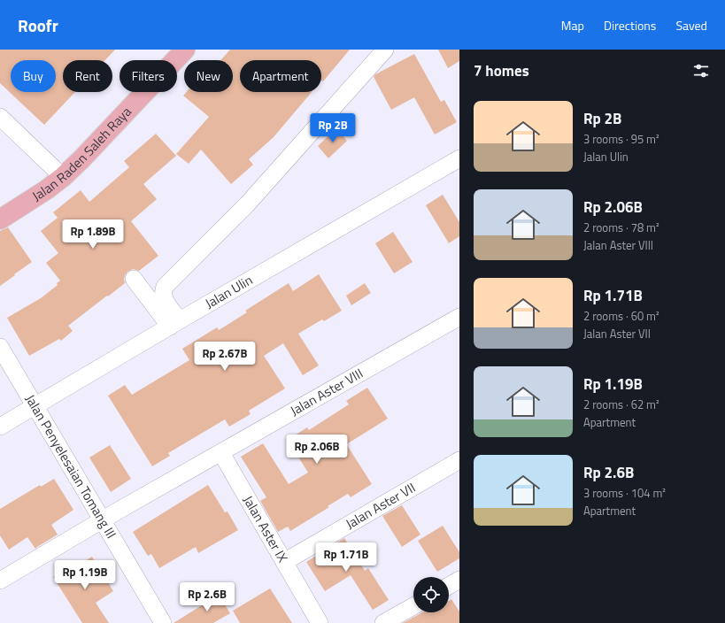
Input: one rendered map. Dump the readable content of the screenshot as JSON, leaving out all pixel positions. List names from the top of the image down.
{
  "streets": {
    "main road": ["Jalan Raden Saleh Raya"],
    "street": [
      "Jalan Ulin",
      "Jalan Aster VIII",
      "Jalan Penyelesaian Tomang III",
      "Jalan Aster VII",
      "Jalan Aster IX"
    ]
  },
  "crossings": [
    ["Jalan Ulin", "Jalan Penyelesaian Tomang III"],
    ["Jalan Aster VIII", "Jalan Penyelesaian Tomang III"],
    ["Jalan Aster VIII", "Jalan Aster IX"],
    ["Jalan Aster VII", "Jalan Aster IX"]
  ],
  "page": {
    "header": "Roofr",
    "nav": ["Map", "Directions", "Saved"],
    "heading": "7 homes",
    "chip": [
      "Buy",
      "Rent",
      "Filters",
      "New",
      "Apartment"
    ],
    "list": [
      {
        "name": "Rp 2B",
        "note": "3 rooms · 95 m² · Jalan Ulin"
      },
      {
        "name": "Rp 2.06B",
        "note": "2 rooms · 78 m² · Jalan Aster VIII"
      },
      {
        "name": "Rp 1.71B",
        "note": "2 rooms · 60 m² · Jalan Aster VII"
      },
      {
        "name": "Rp 1.19B",
        "note": "2 rooms · 62 m² · Apartment"
      },
      {
        "name": "Rp 2.6B",
        "note": "3 rooms · 104 m² · Apartment"
      }
    ],
    "price": [
      "Rp 2B",
      "Rp 1.89B",
      "Rp 2.67B",
      "Rp 2.06B",
      "Rp 1.71B",
      "Rp 1.19B",
      "Rp 2.6B"
    ]
  }
}
